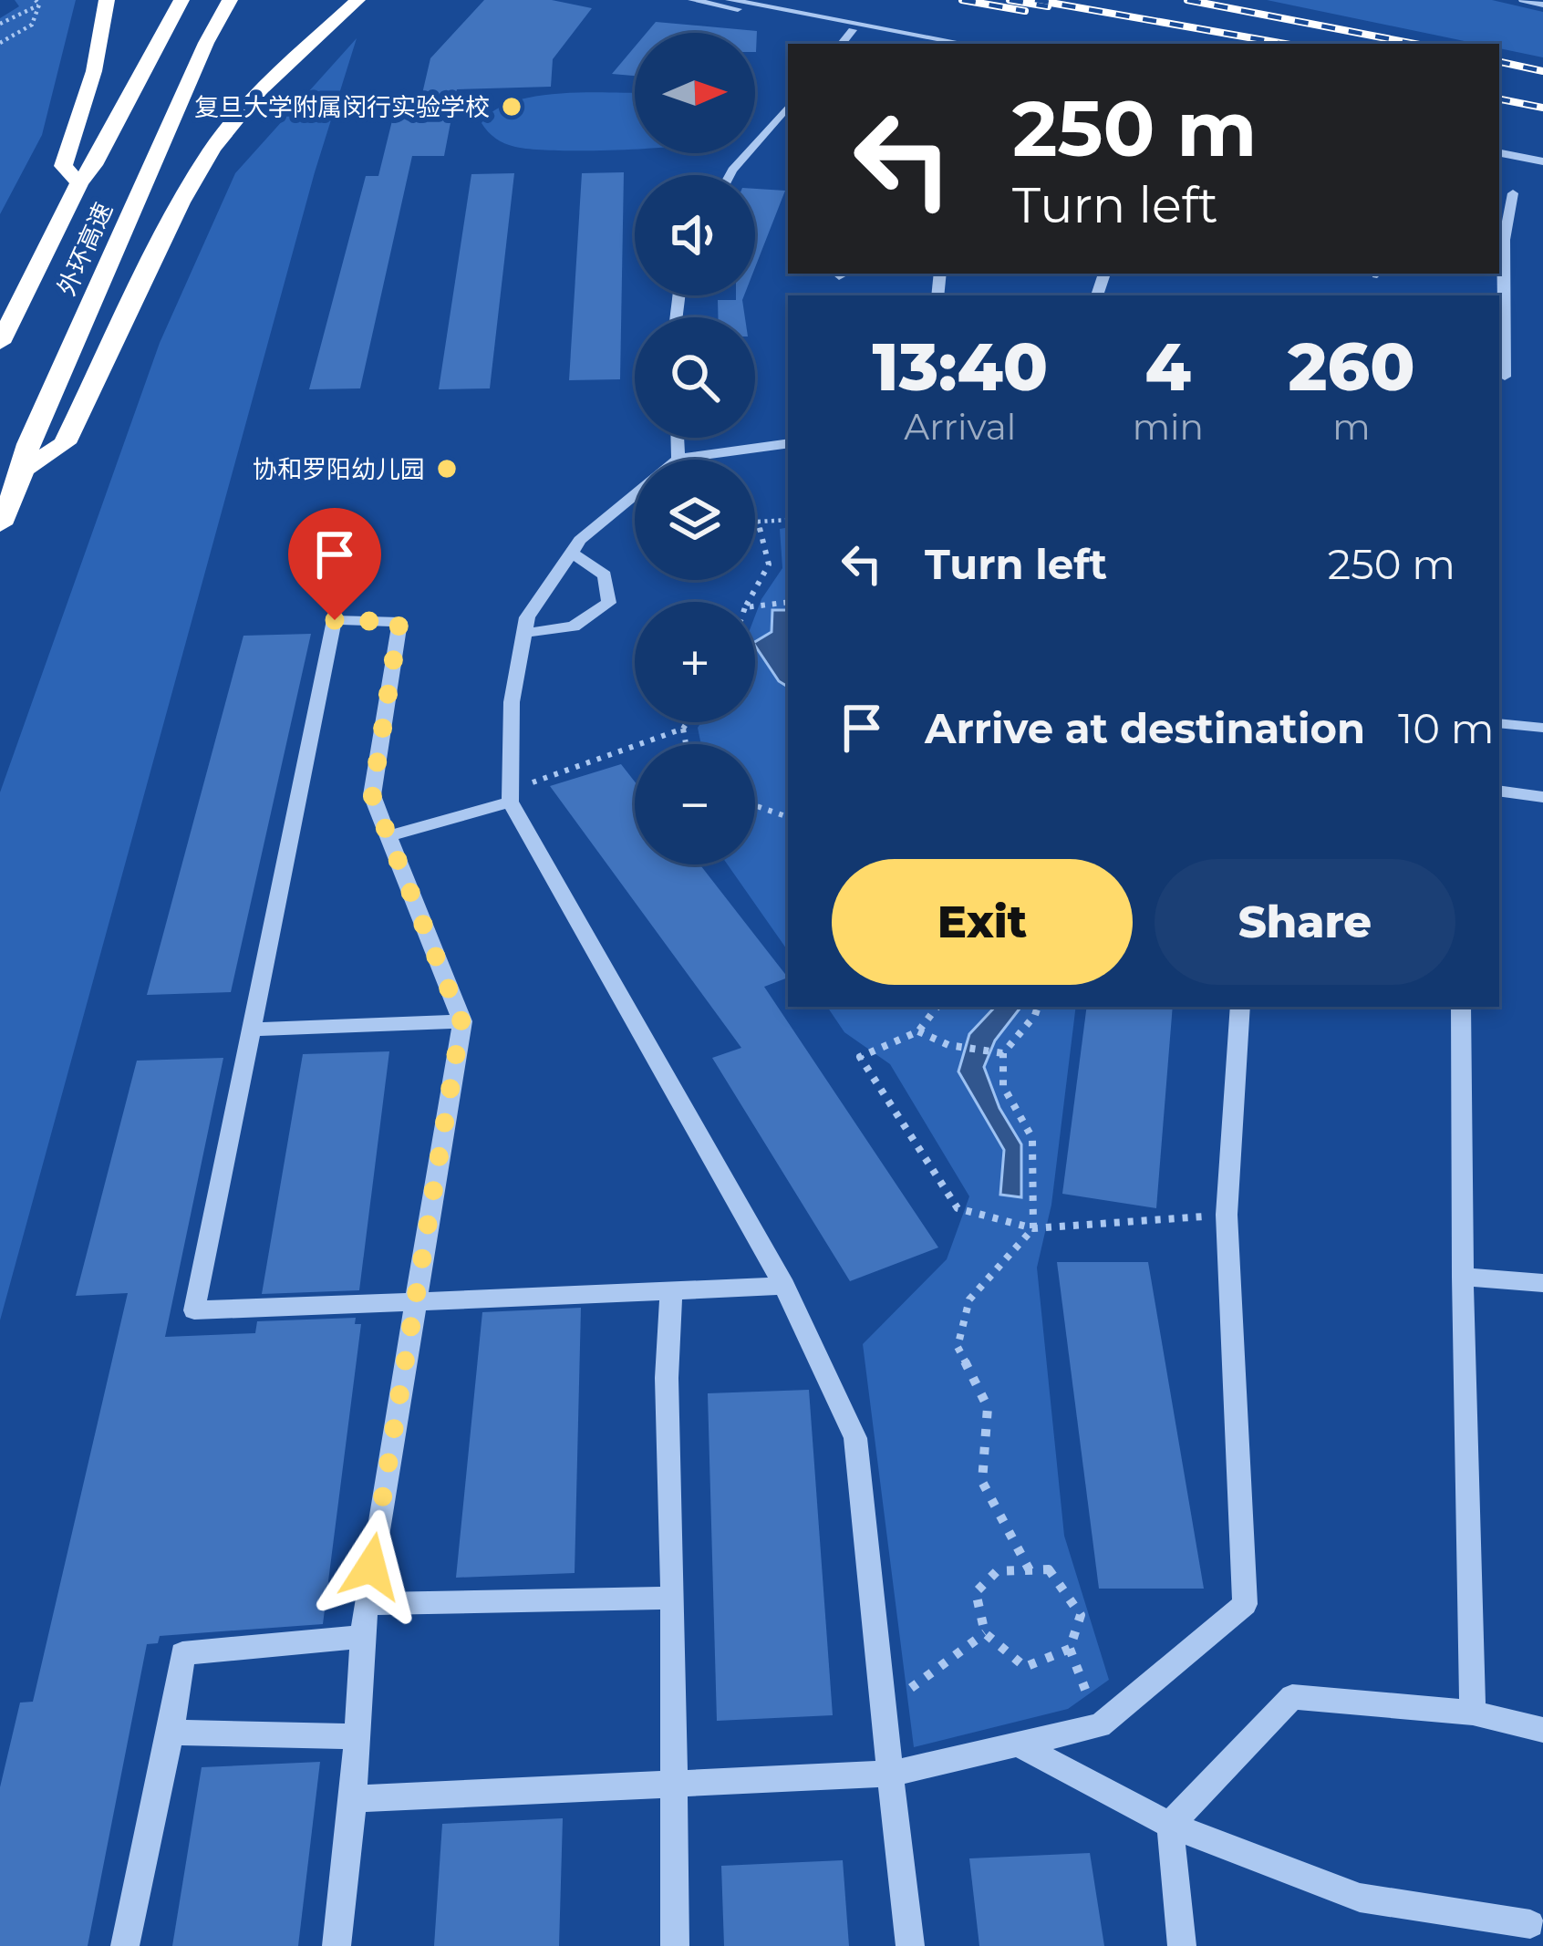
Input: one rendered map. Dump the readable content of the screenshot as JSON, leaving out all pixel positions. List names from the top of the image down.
{
  "streets": {
    "highway": ["外环高速"]
  },
  "places": ["复旦大学附属闵行实验学校", "协和罗阳幼儿园"],
  "north": "right",
  "page": {
    "map_buttons": ["+", "−"],
    "turn": ["250 m", "Turn left"],
    "eta": [
      "13:40",
      "Arrival",
      "4",
      "min",
      "260",
      "m"
    ],
    "list": [
      {
        "name": "Turn left",
        "value": "250 m"
      },
      {
        "name": "Arrive at destination",
        "value": "10 m"
      }
    ],
    "buttons": ["Exit", "Share"]
  }
}
